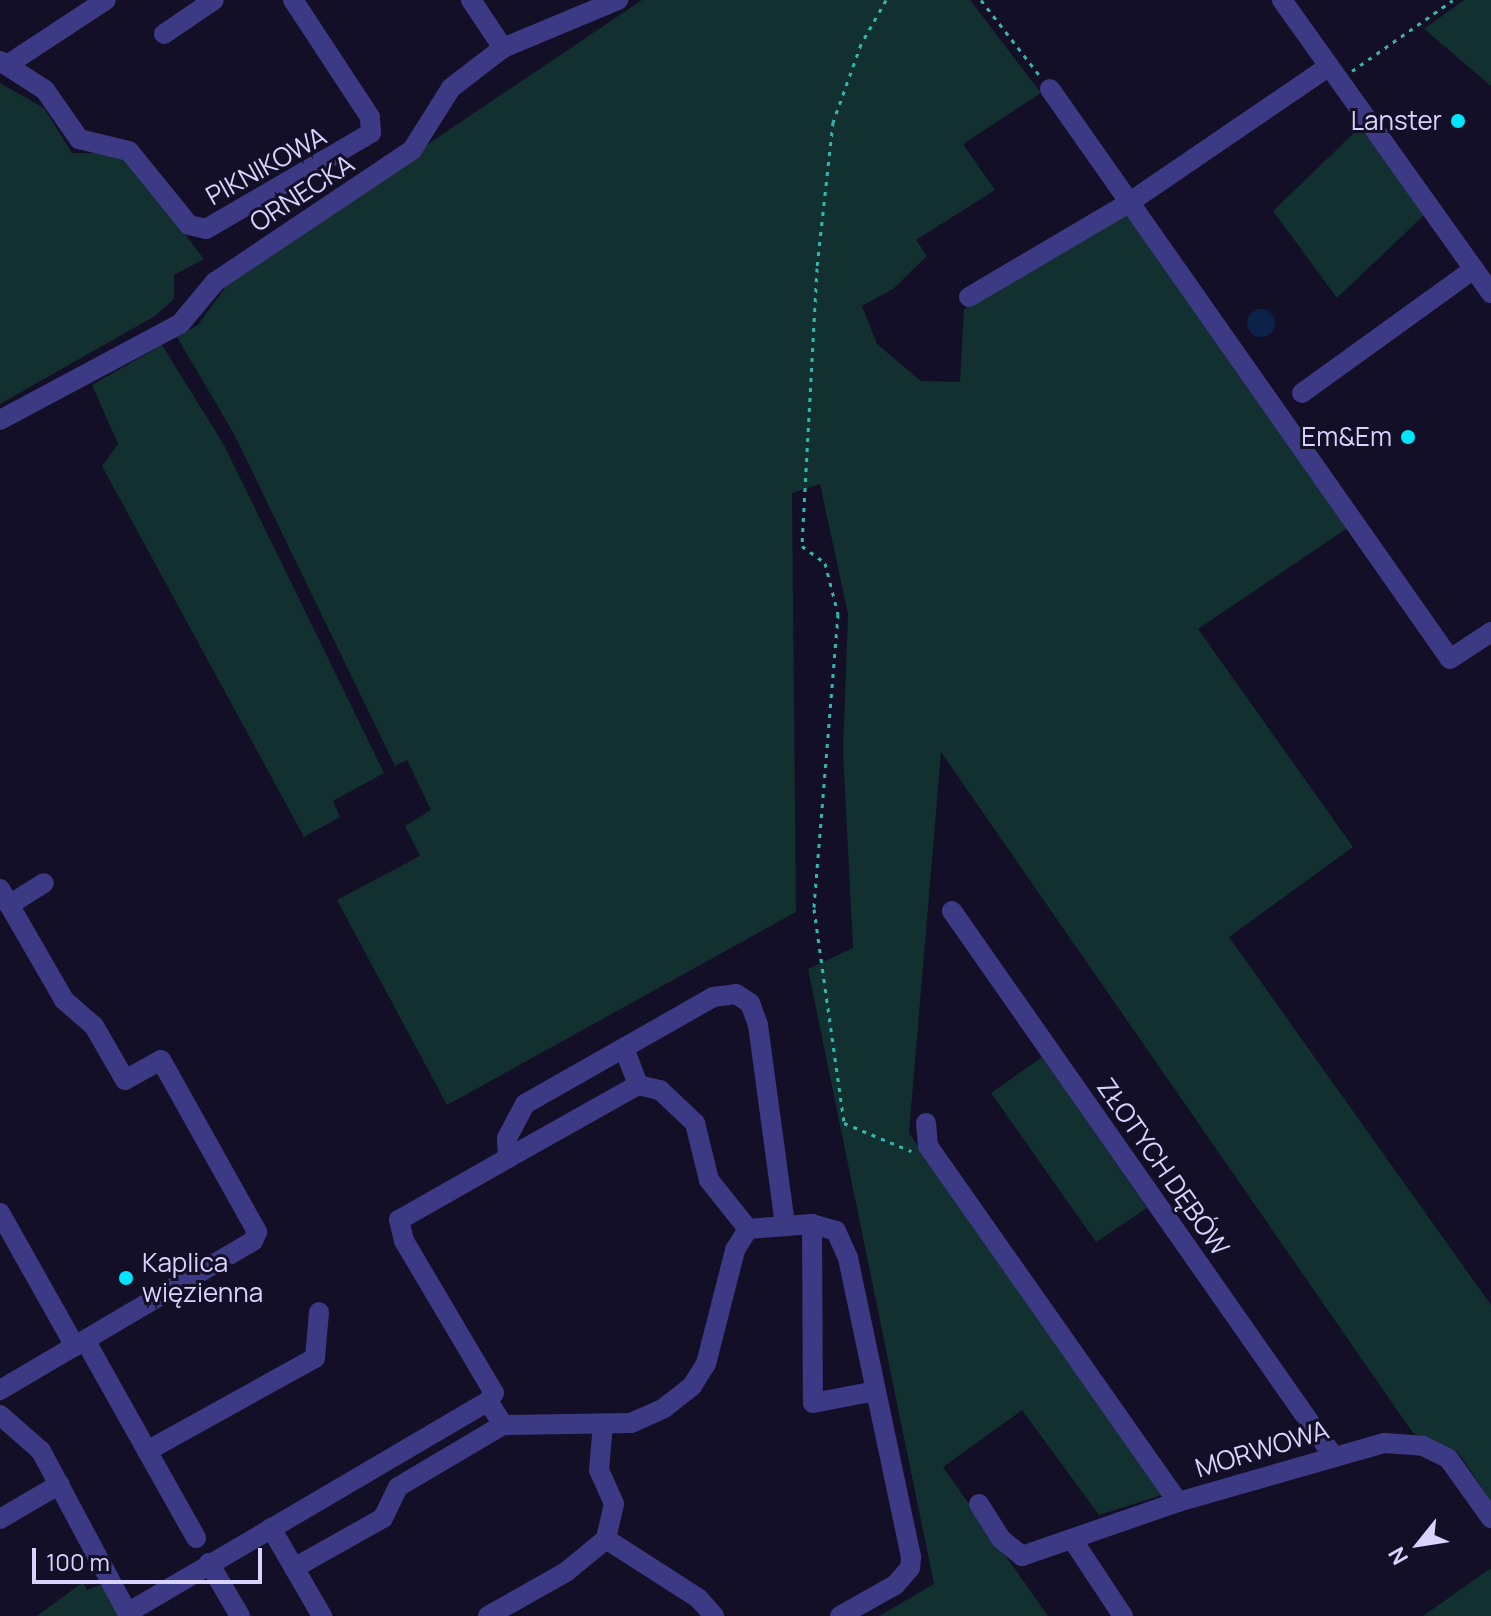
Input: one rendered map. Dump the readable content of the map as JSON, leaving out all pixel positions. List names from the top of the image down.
{
  "streets": {
    "street": [
      "PIKNIKOWA",
      "ORNECKA",
      "ZŁOTYCH DĘBÓW",
      "MORWOWA"
    ]
  },
  "crossings": [
    ["ZŁOTYCH DĘBÓW", "MORWOWA"]
  ],
  "places": ["Lanster", "Em&Em", "Kaplica więzienna"],
  "scale_bar": "100 m",
  "north": "bottom left"
}
